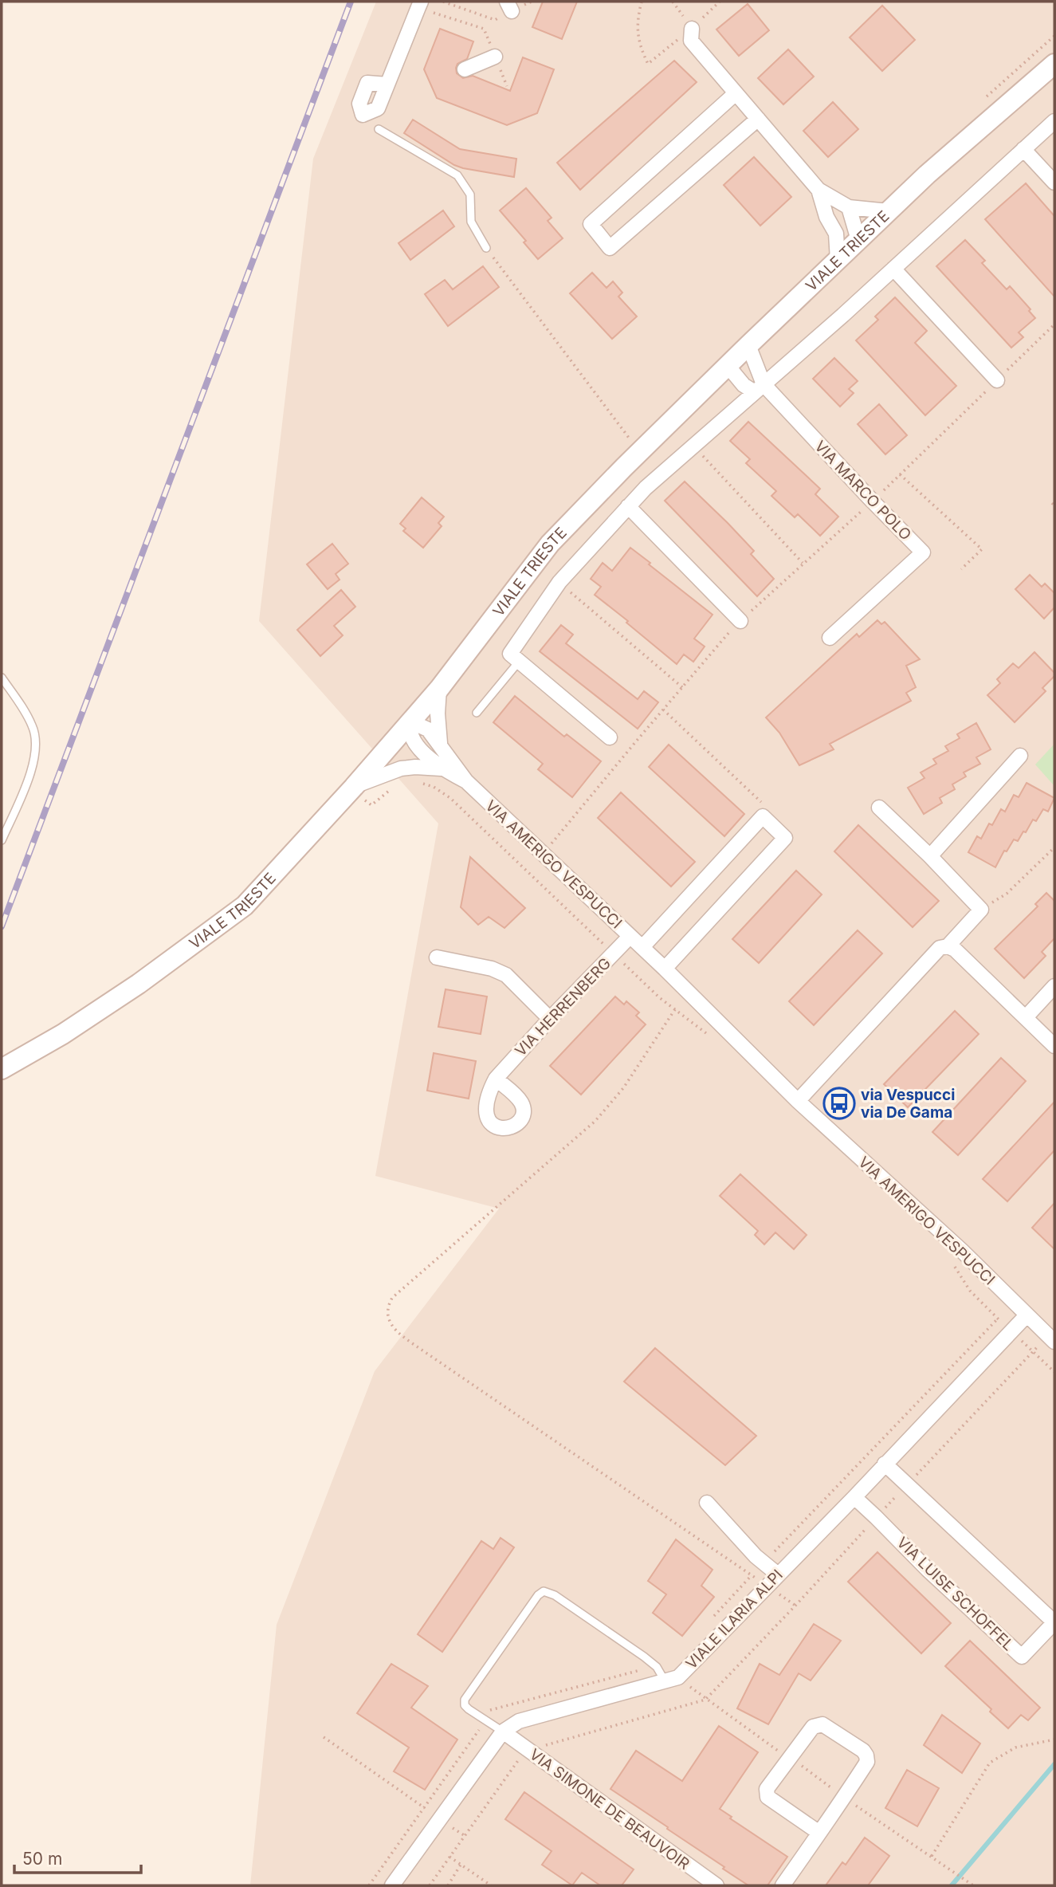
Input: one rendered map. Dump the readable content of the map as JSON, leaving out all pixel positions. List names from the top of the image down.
{
  "streets": {
    "main road": ["VIALE TRIESTE"],
    "street": [
      "VIA MARCO POLO",
      "VIA AMERIGO VESPUCCI",
      "VIA HERRENBERG",
      "VIA LUISE SCHOFFEL",
      "VIALE ILARIA ALPI",
      "VIA SIMONE DE BEAUVOIR"
    ]
  },
  "crossings": [
    ["VIALE TRIESTE", "VIA MARCO POLO"],
    ["VIALE TRIESTE", "VIA AMERIGO VESPUCCI"],
    ["VIA AMERIGO VESPUCCI", "VIA HERRENBERG"],
    ["VIA AMERIGO VESPUCCI", "VIALE ILARIA ALPI"],
    ["VIA LUISE SCHOFFEL", "VIALE ILARIA ALPI"]
  ],
  "places": {
    "bus stop": ["via Vespucci via De Gama"]
  },
  "scale_bar": "50 m"
}
